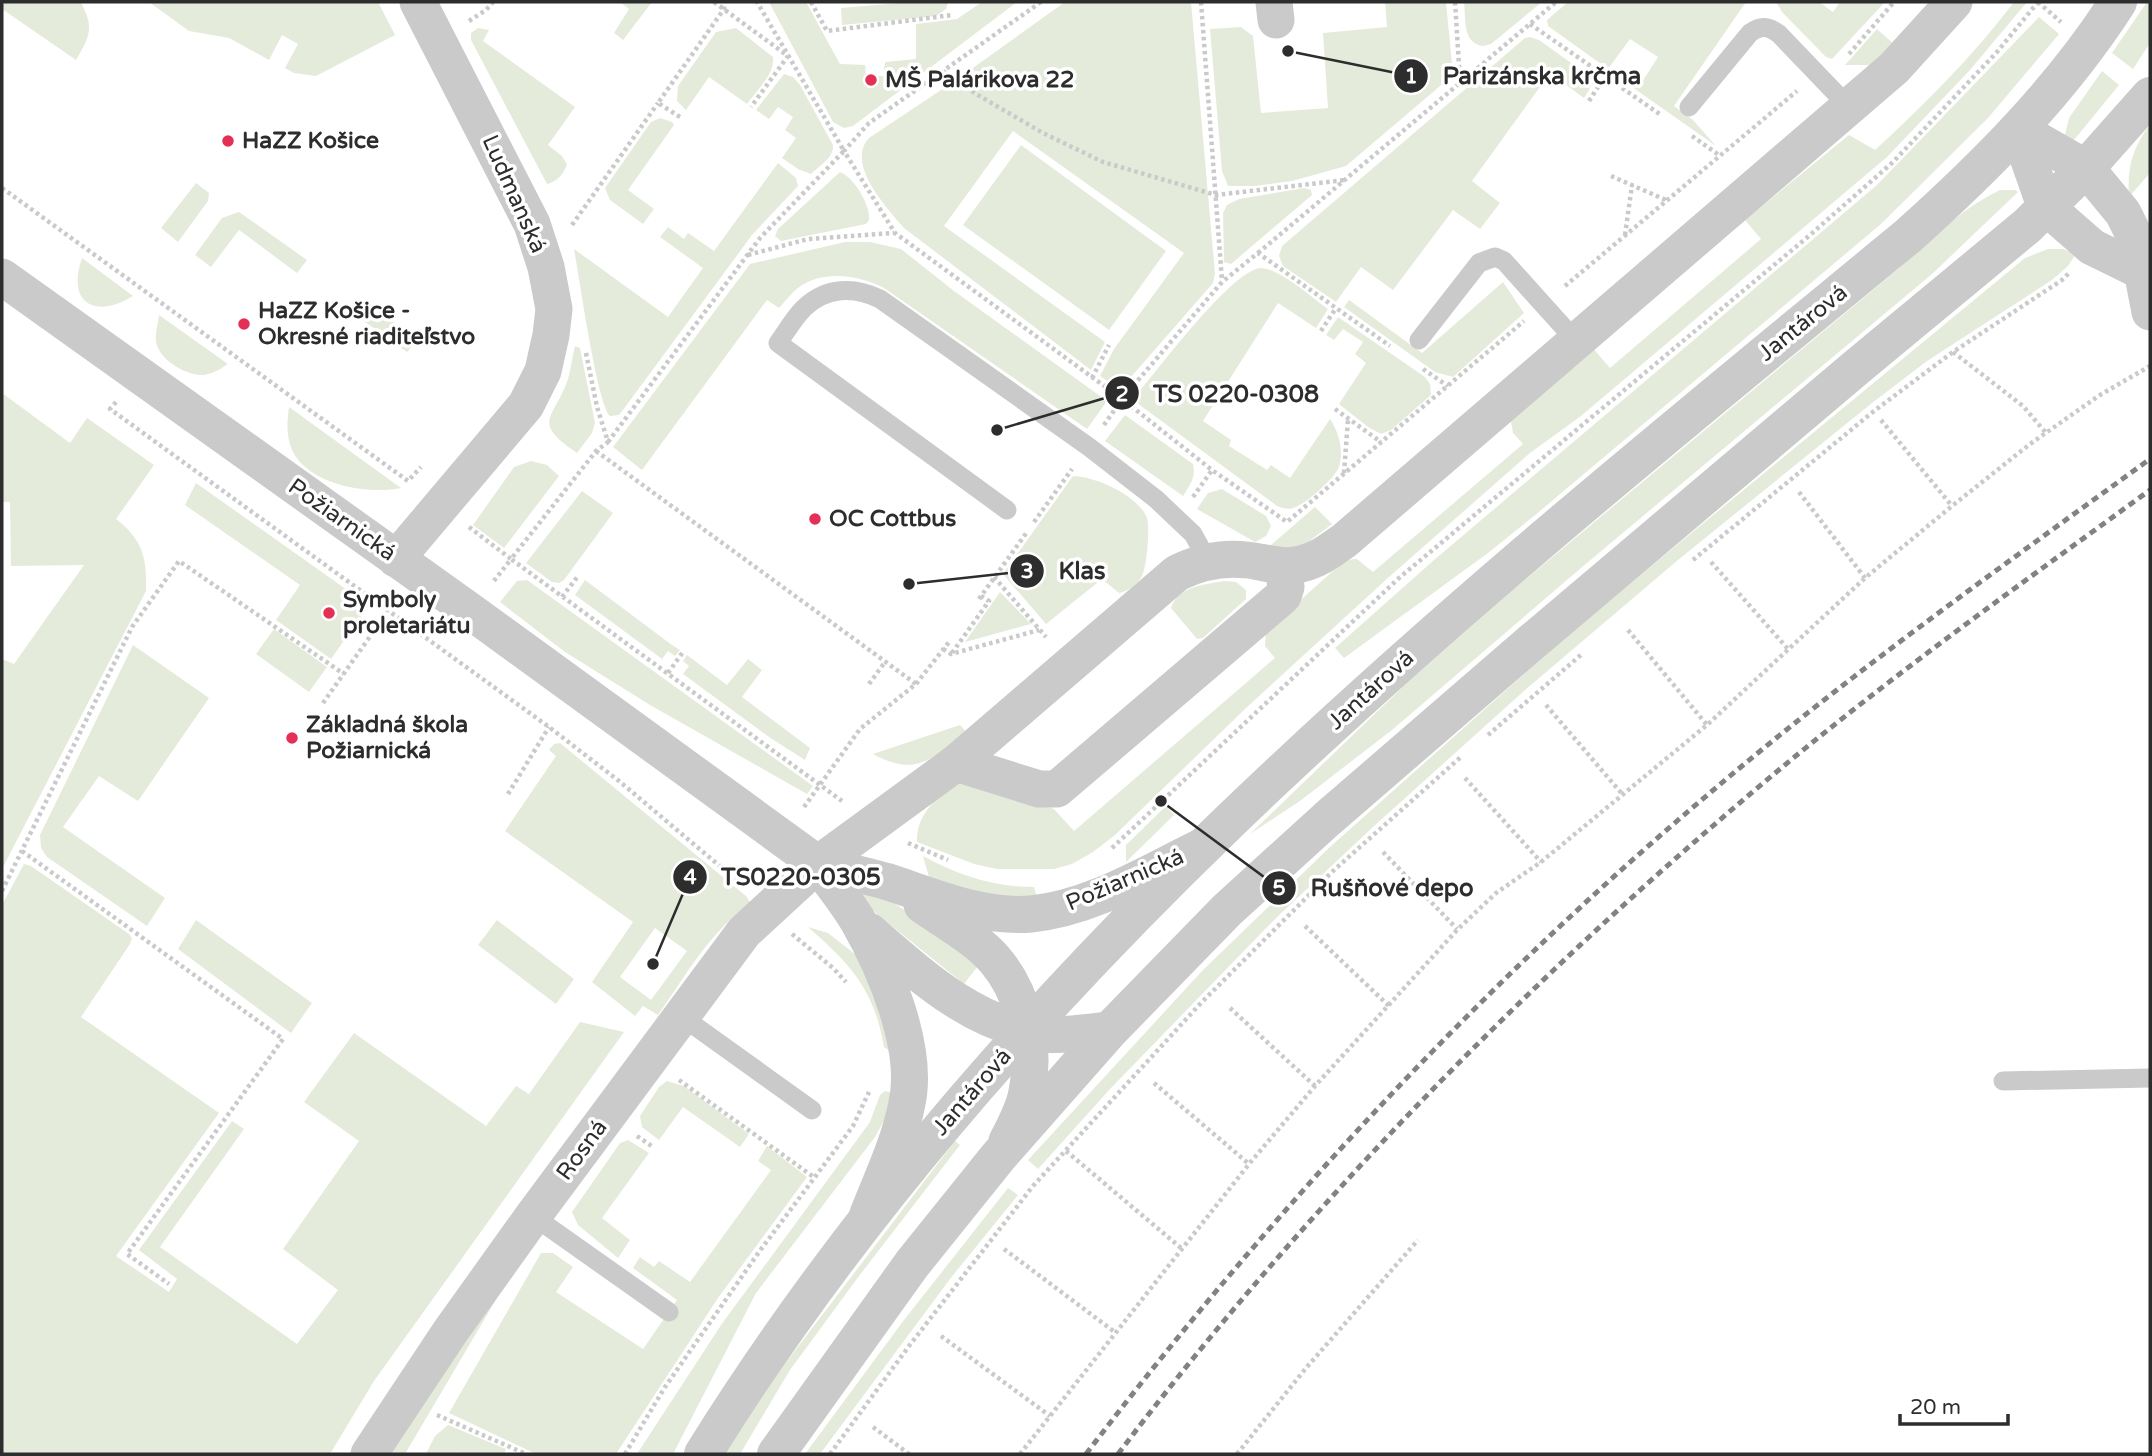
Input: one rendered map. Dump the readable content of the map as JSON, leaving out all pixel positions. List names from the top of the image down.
{
  "streets": {
    "street": [
      "Ludmanská",
      "Jantárová",
      "Požiarnická",
      "Rosná"
    ]
  },
  "crossings": [
    ["Ludmanská", "Požiarnická"],
    ["Jantárová", "Požiarnická"],
    ["Požiarnická", "Rosná"]
  ],
  "places": [
    "Parizánska krčma",
    "MŠ Palárikova 22",
    "HaZZ Košice",
    "HaZZ Košice - Okresné riaditeľstvo",
    "TS 0220-0308",
    "OC Cottbus",
    "Klas",
    "Symboly proletariátu",
    "Základná škola Požiarnická",
    "Rušňové depo",
    "TS0220-0305"
  ],
  "scale_bar": "20 m"
}
